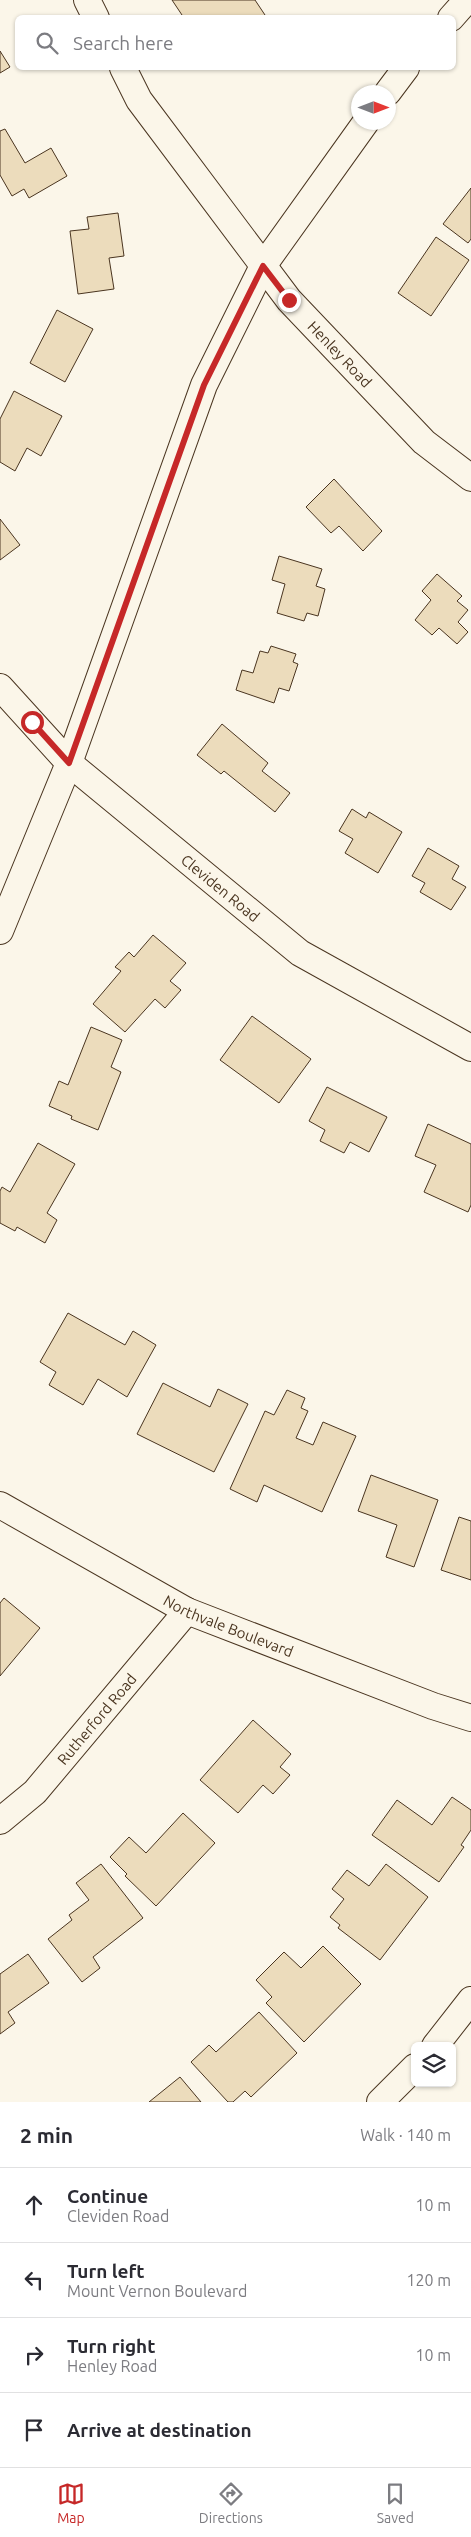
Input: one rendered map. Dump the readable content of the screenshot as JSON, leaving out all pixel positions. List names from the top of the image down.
{
  "streets": {
    "street": [
      "Henley Road",
      "Cleviden Road",
      "Northvale Boulevard",
      "Rutherford Road"
    ]
  },
  "crossings": [
    ["Northvale Boulevard", "Rutherford Road"]
  ],
  "north": "right",
  "page": {
    "search": "Search here",
    "heading": ["2 min", "Walk · 140 m"],
    "list": [
      ["Continue", "Cleviden Road", "10 m"],
      ["Turn left", "Mount Vernon Boulevard", "120 m"],
      ["Turn right", "Henley Road", "10 m"],
      "Arrive at destination"
    ],
    "nav": ["Map", "Directions", "Saved"]
  }
}
